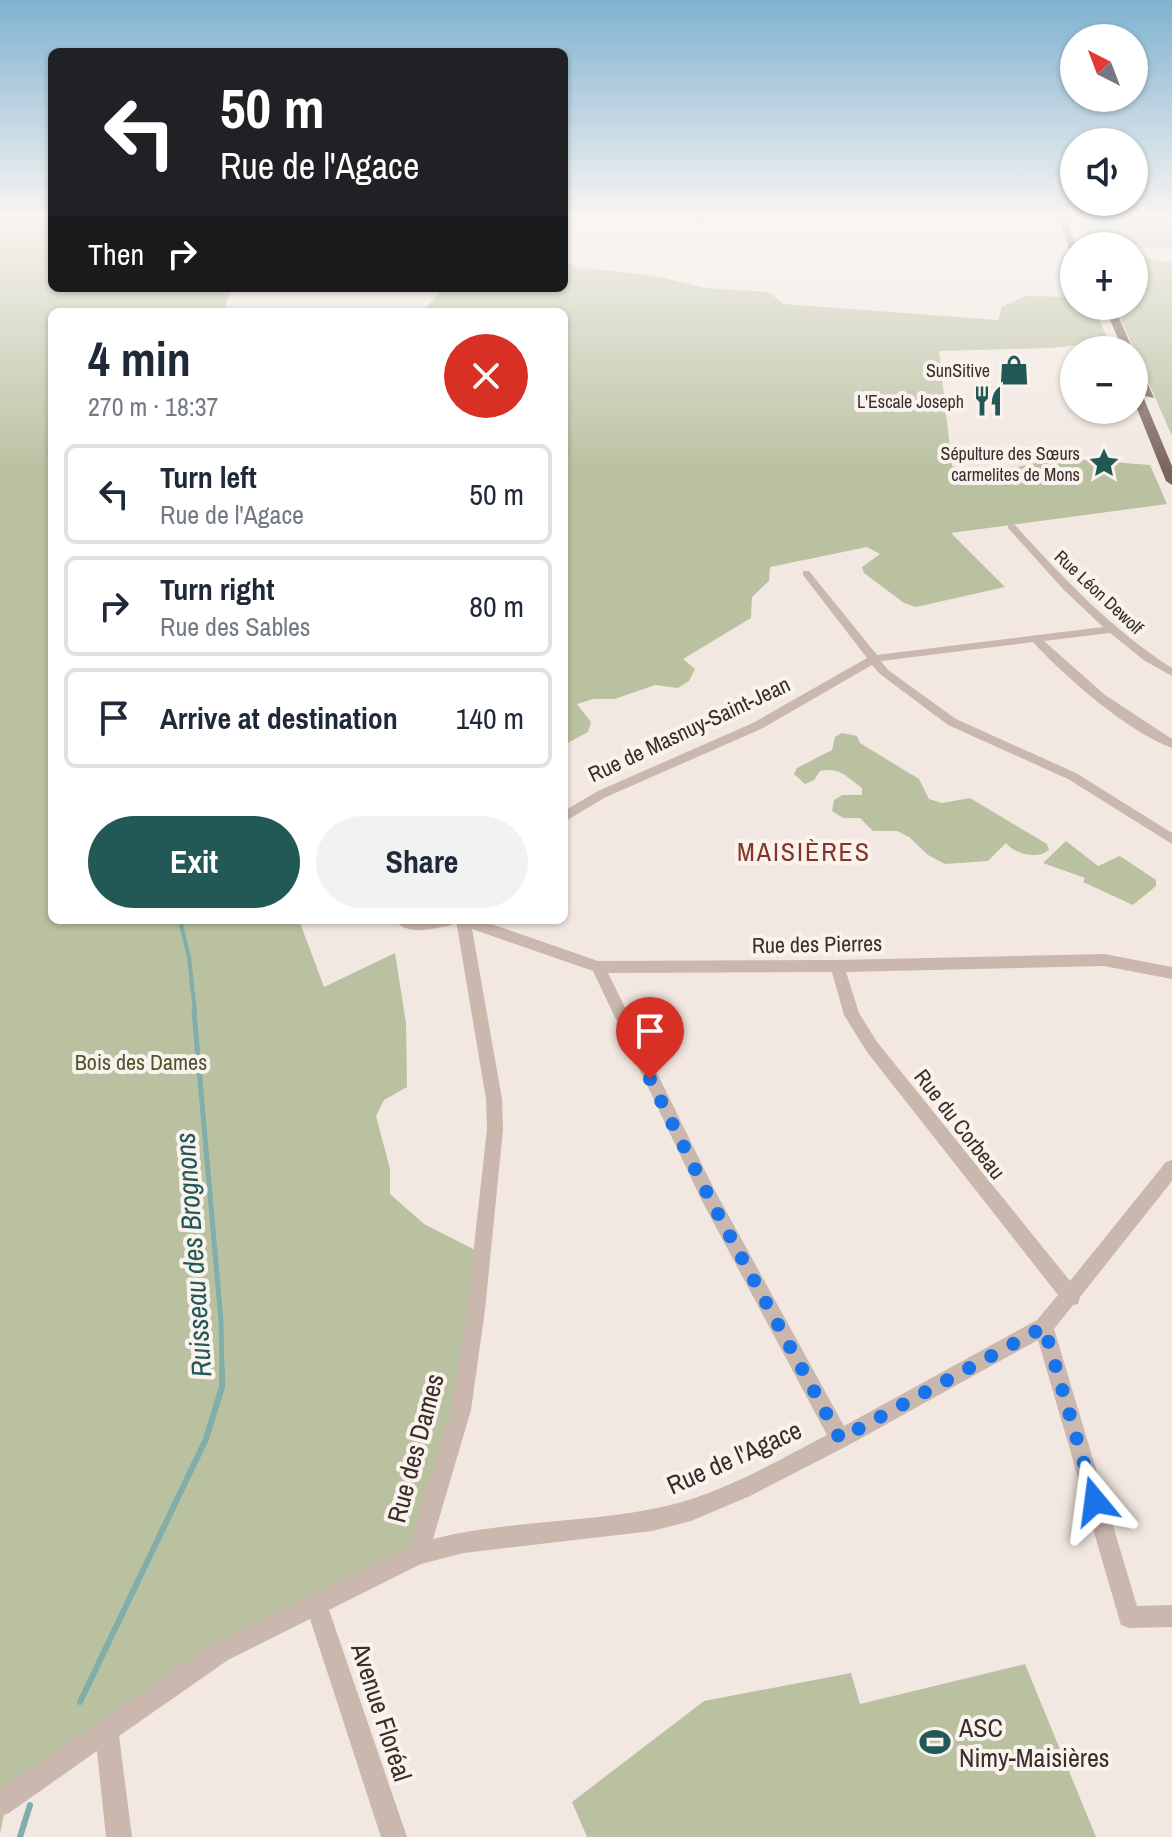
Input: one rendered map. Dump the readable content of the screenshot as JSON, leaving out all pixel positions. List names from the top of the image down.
{
  "streets": {
    "street": [
      "Rue Léon Dewolf",
      "Rue de Masnuy-Saint-Jean",
      "Rue des Pierres",
      "Rue du Corbeau",
      "Rue des Dames",
      "Rue de l'Agace",
      "Avenue Floréal"
    ]
  },
  "crossings": [
    ["Rue Léon Dewolf", "Rue de Masnuy-Saint-Jean"],
    ["Rue des Pierres", "Rue du Corbeau"],
    ["Rue du Corbeau", "Rue de l'Agace"],
    ["Rue des Dames", "Rue de l'Agace"],
    ["Rue des Dames", "Avenue Floréal"]
  ],
  "districts": ["MAISIÈRES"],
  "water": ["Ruisseau des Brognons"],
  "parks": ["Bois des Dames"],
  "places": {
    "shop": ["SunSitive"],
    "restaurant": ["L'Escale Joseph"],
    "place": ["Sépulture des Sœurs carmelites de Mons"],
    "sports": ["ASC Nimy-Maisières"]
  },
  "north": "top left",
  "page": {
    "map_buttons": ["+", "−"],
    "turn": ["50 m", "Rue de l'Agace"],
    "then": "Then",
    "heading": ["4 min", "270 m · 18:37"],
    "list": [
      {
        "name": "Turn left",
        "note": "Rue de l'Agace",
        "value": "50 m"
      },
      {
        "name": "Turn right",
        "note": "Rue des Sables",
        "value": "80 m"
      },
      {
        "name": "Arrive at destination",
        "value": "140 m"
      }
    ],
    "buttons": ["Exit", "Share"]
  }
}
